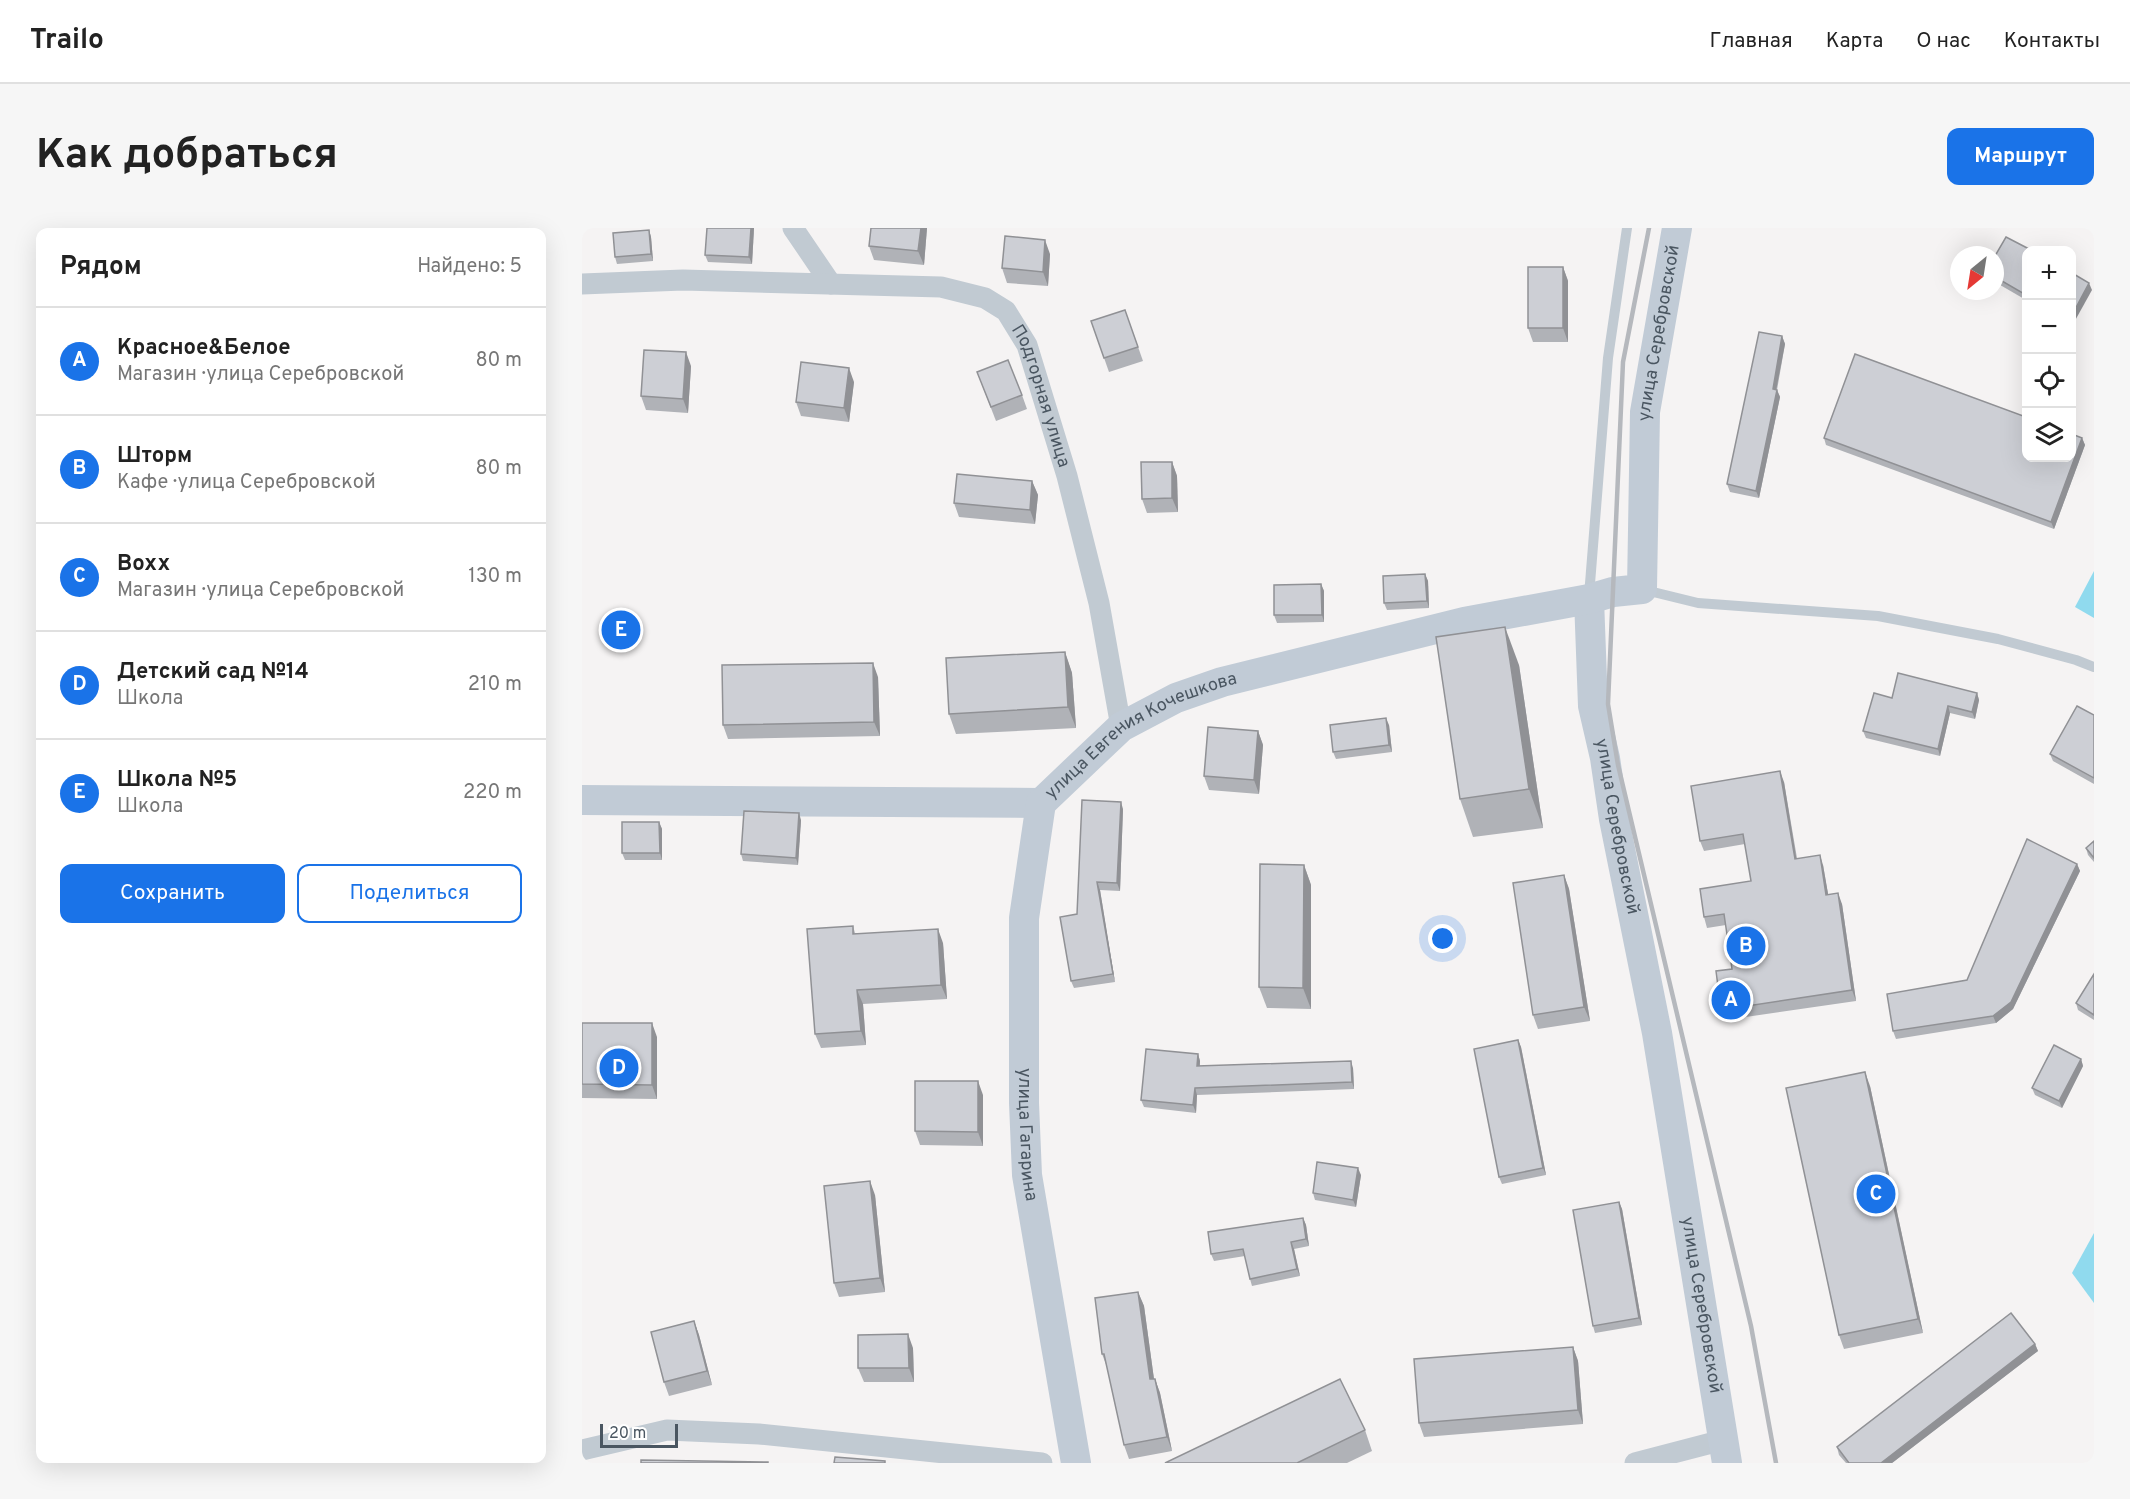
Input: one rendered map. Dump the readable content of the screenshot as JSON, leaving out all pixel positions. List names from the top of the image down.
{
  "streets": {
    "street": [
      "улица Серебровской",
      "Подгорная улица",
      "улица Евгения Кочешкова",
      "улица Гагарина"
    ]
  },
  "crossings": [
    ["улица Серебровской", "улица Евгения Кочешкова"],
    ["Подгорная улица", "улица Евгения Кочешкова"],
    ["улица Евгения Кочешкова", "улица Гагарина"]
  ],
  "scale_bar": "20 m",
  "north": "bottom left",
  "page": {
    "header": "Trailo",
    "nav": [
      "Главная",
      "Карта",
      "О нас",
      "Контакты"
    ],
    "buttons": [
      "Маршрут",
      ["Сохранить", "Поделиться"]
    ],
    "title": "Как добраться",
    "heading": ["Рядом", "Найдено: 5"],
    "map_buttons": ["+", "−"],
    "list": [
      {
        "mark": "A",
        "name": "Красное&Белое",
        "note": "Магазин · улица Серебровской",
        "value": "80 m"
      },
      {
        "mark": "B",
        "name": "Шторм",
        "note": "Кафе · улица Серебровской",
        "value": "80 m"
      },
      {
        "mark": "C",
        "name": "Boxx",
        "note": "Магазин · улица Серебровской",
        "value": "130 m"
      },
      {
        "mark": "D",
        "name": "Детский сад №14",
        "note": "Школа",
        "value": "210 m"
      },
      {
        "mark": "E",
        "name": "Школа №5",
        "note": "Школа",
        "value": "220 m"
      }
    ],
    "pins": [
      "E",
      "B",
      "A",
      "D",
      "C"
    ],
    "scale": "20 m"
  }
}
